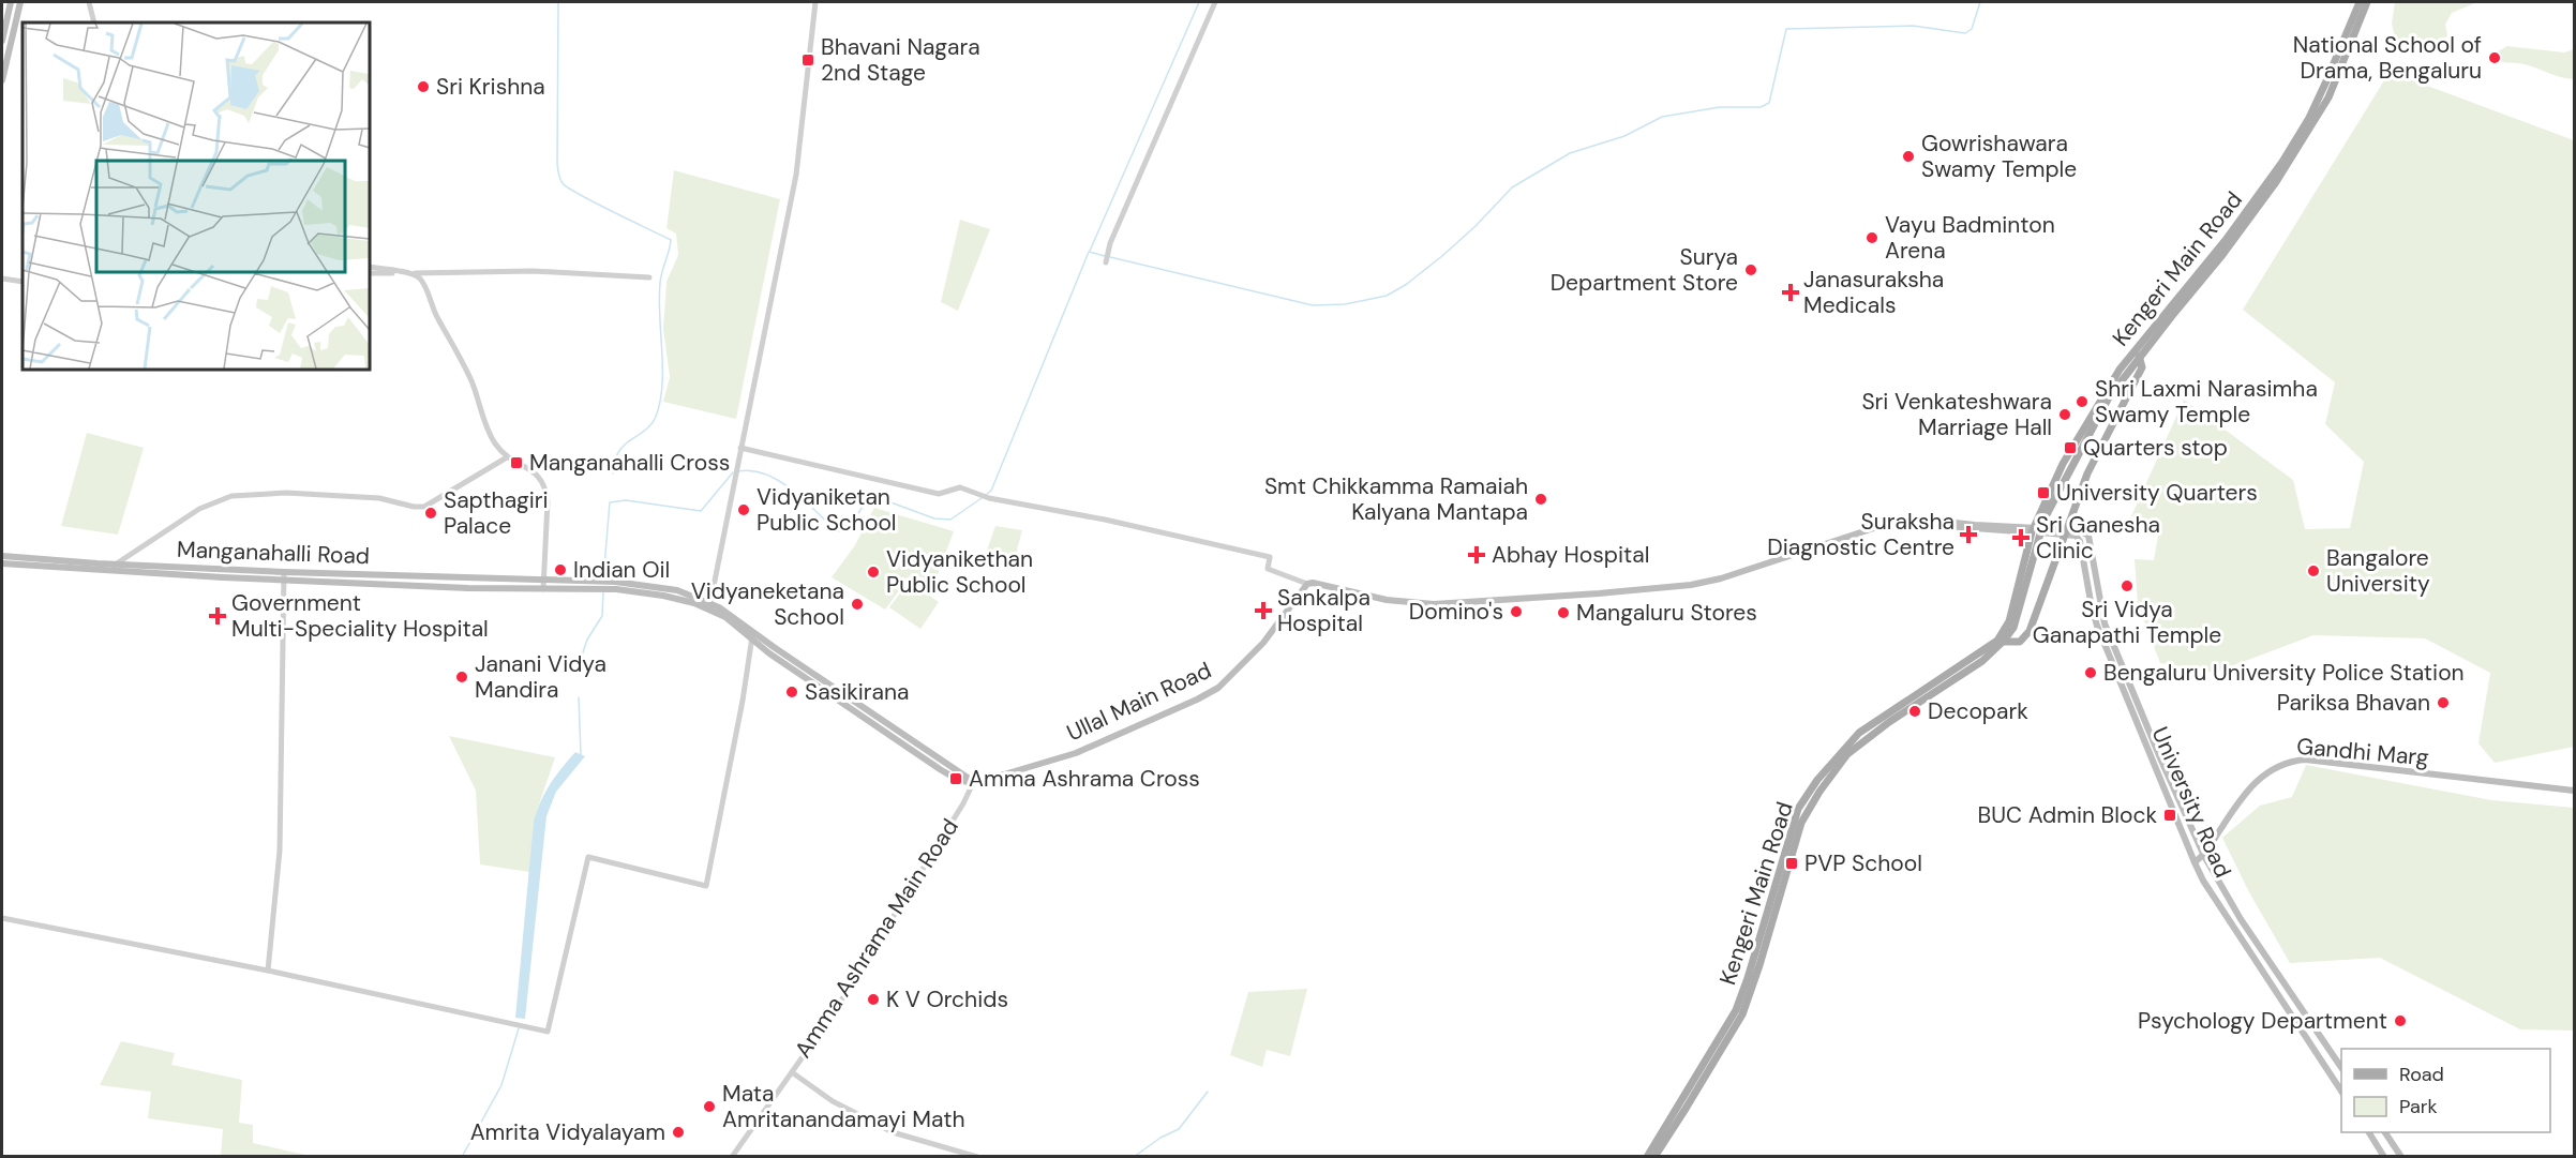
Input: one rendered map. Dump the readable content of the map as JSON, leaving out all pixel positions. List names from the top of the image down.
{
  "streets": {
    "main road": [
      "Kengeri Main Road",
      "Manganahalli Road",
      "Ullal Main Road",
      "Gandhi Marg",
      "University Road"
    ],
    "street": ["Amma Ashrama Main Road"]
  },
  "crossings": [
    ["Ullal Main Road", "Amma Ashrama Main Road"],
    ["Gandhi Marg", "University Road"]
  ],
  "places": {
    "other": [
      "National School of Drama, Bengaluru",
      "Sri Krishna",
      "Gowrishawara Swamy Temple",
      "Vayu Badminton Arena",
      "Surya Department Store",
      "Shri Laxmi Narasimha Swamy Temple",
      "Sri Venkateshwara Marriage Hall",
      "Smt Chikkamma Ramaiah Kalyana Mantapa",
      "Vidyaniketan Public School",
      "Sapthagiri Palace",
      "Indian Oil",
      "Bangalore University",
      "Vidyanikethan Public School",
      "Sri Vidya Ganapathi Temple",
      "Vidyaneketana School",
      "Domino's",
      "Mangaluru Stores",
      "Bengaluru University Police Station",
      "Janani Vidya Mandira",
      "Sasikirana",
      "Pariksa Bhavan",
      "Decopark",
      "K V Orchids",
      "Psychology Department",
      "Mata Amritanandamayi Math",
      "Amrita Vidyalayam"
    ],
    "transit": [
      "Bhavani Nagara 2nd Stage",
      "Quarters stop",
      "Manganahalli Cross",
      "University Quarters",
      "Amma Ashrama Cross",
      "BUC Admin Block",
      "PVP School"
    ],
    "health": [
      "Janasuraksha Medicals",
      "Suraksha Diagnostic Centre",
      "Sri Ganesha Clinic",
      "Abhay Hospital",
      "Sankalpa Hospital",
      "Government Multi-Speciality Hospital"
    ]
  },
  "legend": ["Road", "Park"]
}
